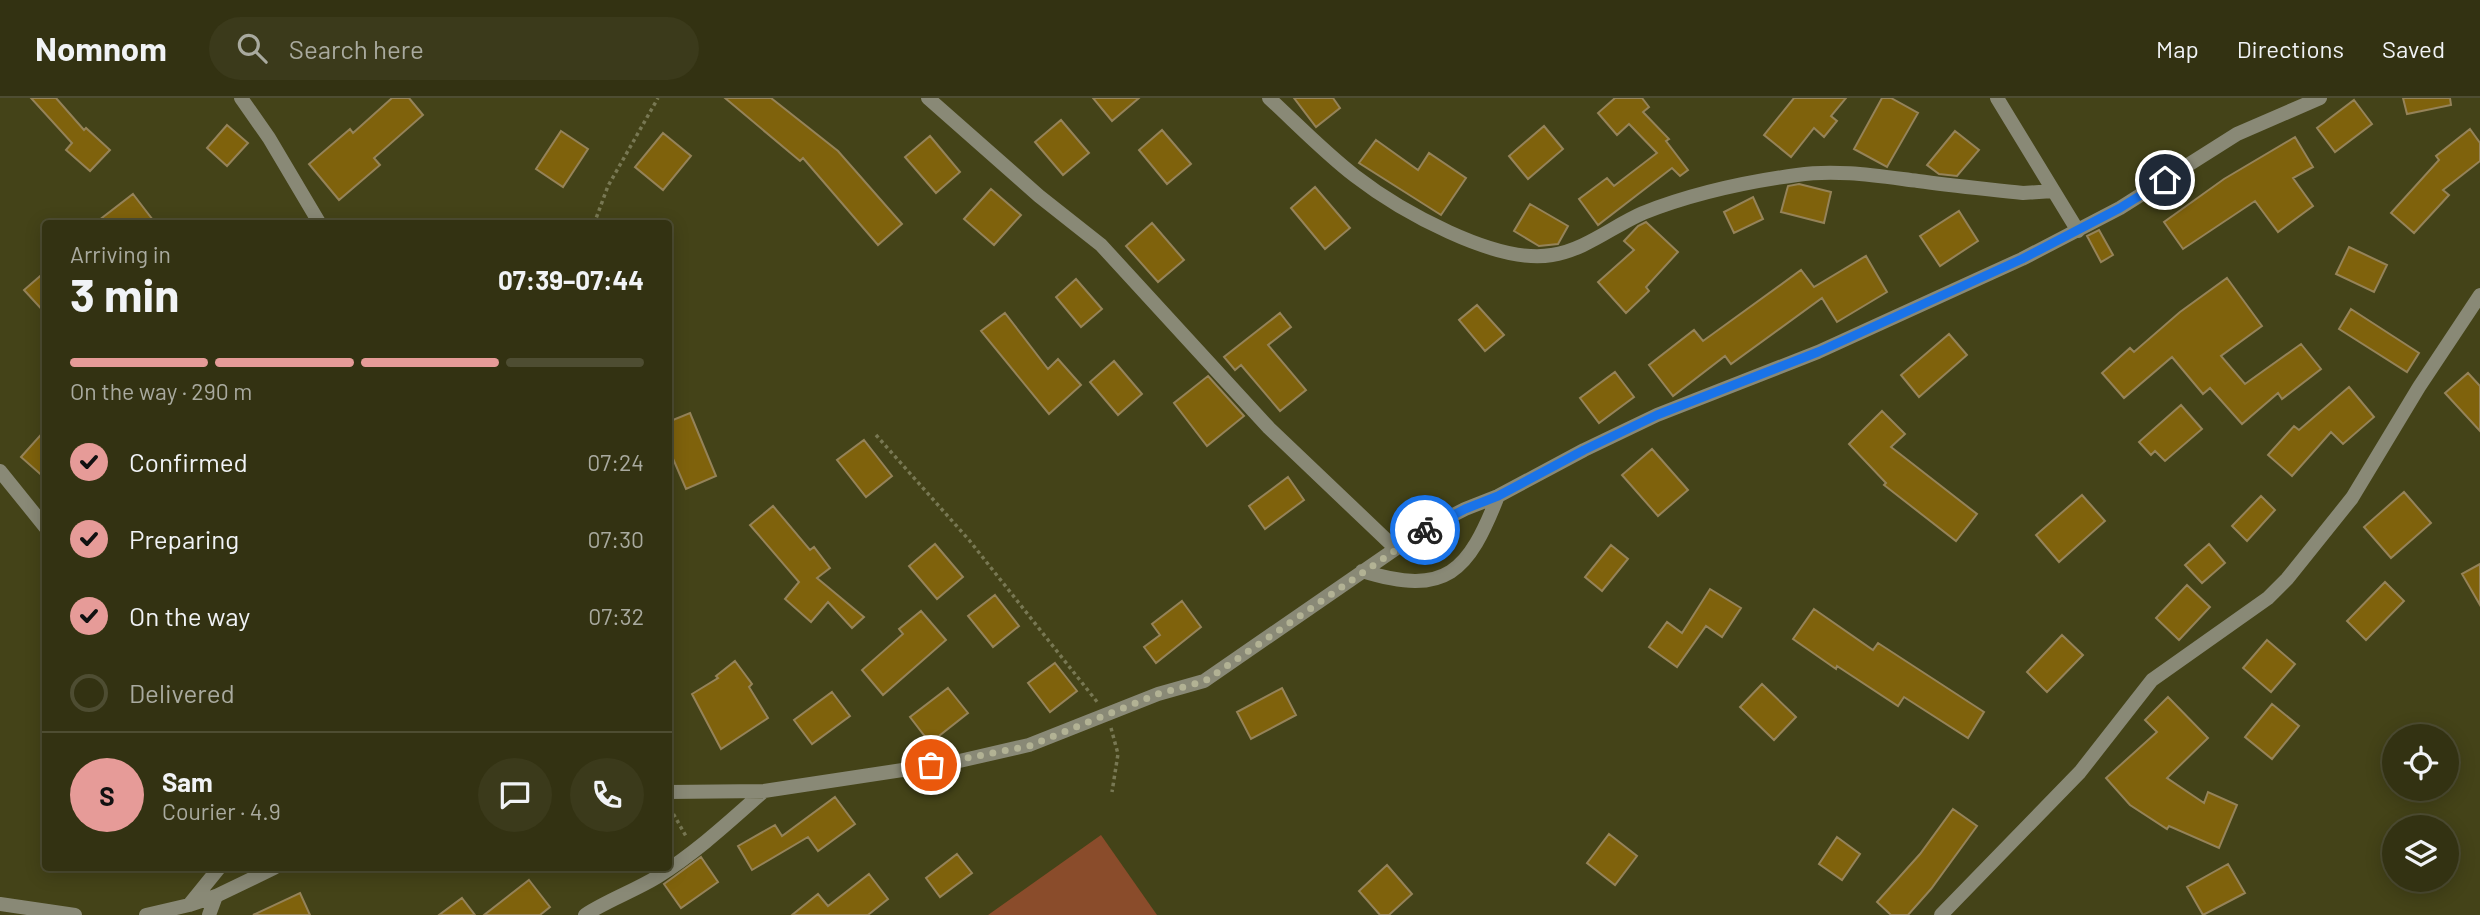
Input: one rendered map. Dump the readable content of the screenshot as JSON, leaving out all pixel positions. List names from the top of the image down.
{
  "page": {
    "header": "Nomnom",
    "search": "Search here",
    "nav": ["Map", "Directions", "Saved"],
    "heading": ["3 min", "Arriving in", "07:39–07:44"],
    "panel": ["Sam", "Courier · 4.9"],
    "bar": "On the way · 290 m",
    "list": [
      ["Confirmed", "07:24"],
      ["Preparing", "07:30"],
      ["On the way", "07:32"],
      "Delivered"
    ],
    "round": "S"
  }
}
